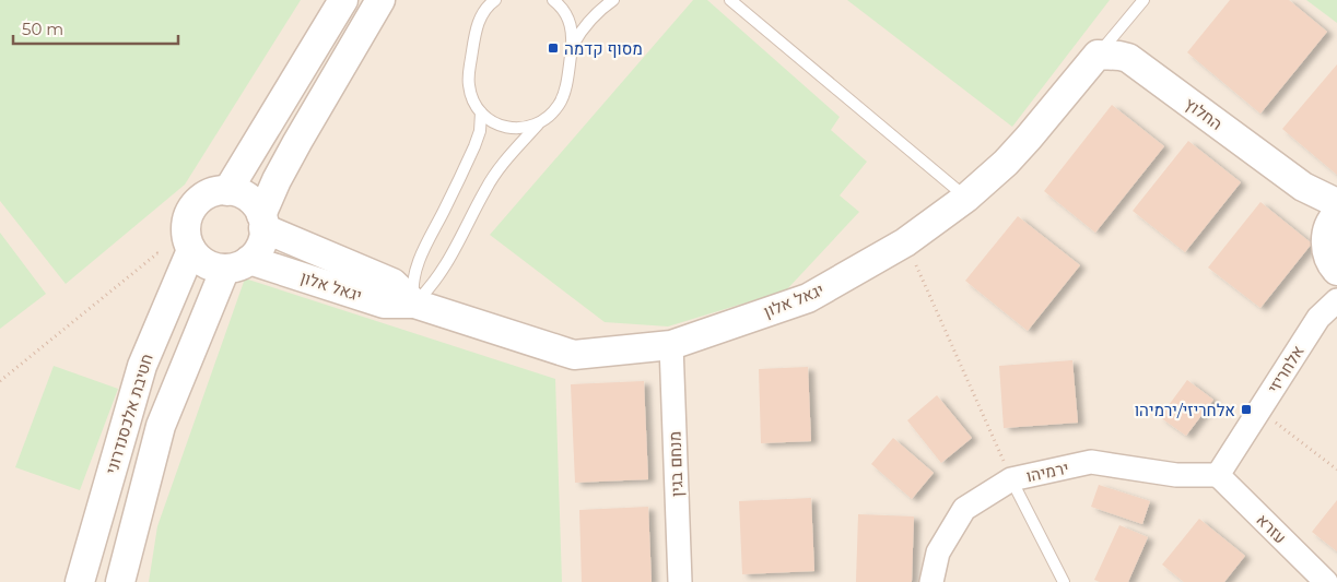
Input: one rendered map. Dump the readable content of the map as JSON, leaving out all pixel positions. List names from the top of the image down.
{
  "streets": {
    "street": [
      "החלוץ",
      "יגאל אלון",
      "אלחריזי",
      "חטיבת אלכסנדרוני",
      "מנחם בגין",
      "ירמיהו",
      "עזרא"
    ]
  },
  "crossings": [
    ["החלוץ", "יגאל אלון"],
    ["יגאל אלון", "חטיבת אלכסנדרוני"],
    ["יגאל אלון", "מנחם בגין"],
    ["אלחריזי", "ירמיהו"],
    ["אלחריזי", "עזרא"],
    ["ירמיהו", "עזרא"]
  ],
  "places": {
    "transit": ["מסוף קדמה", "אלחריזי/ירמיהו"]
  },
  "scale_bar": "50 m"
}
